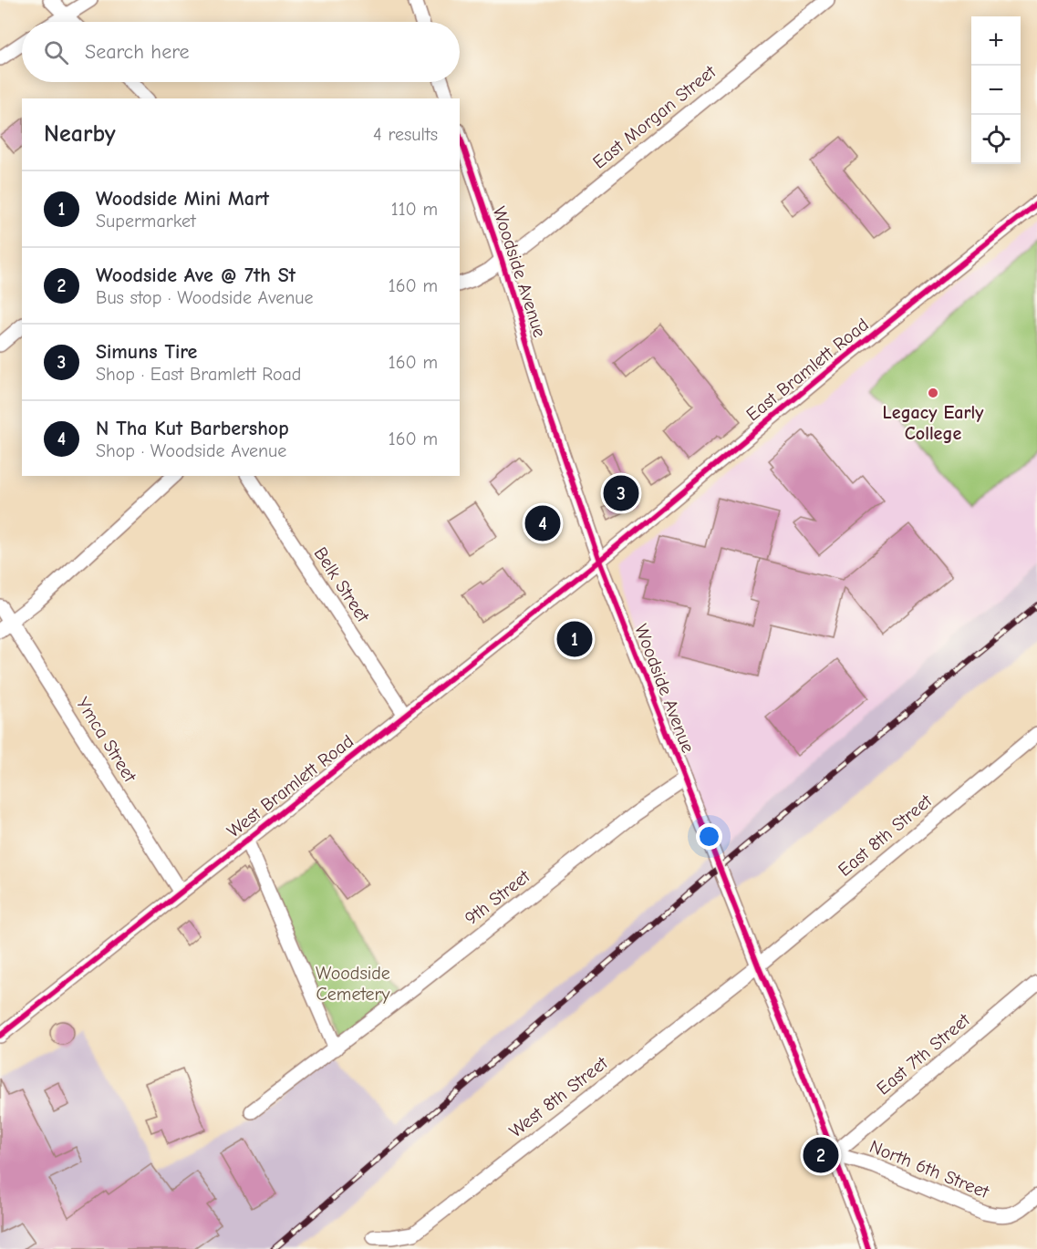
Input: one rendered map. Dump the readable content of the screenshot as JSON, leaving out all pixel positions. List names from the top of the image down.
{
  "streets": {
    "street": [
      "East Morgan Street",
      "Woodside Avenue",
      "East Bramlett Road",
      "Belk Street",
      "Ymca Street",
      "West Bramlett Road",
      "East 8th Street",
      "9th Street",
      "East 7th Street",
      "West 8th Street",
      "North 6th Street"
    ]
  },
  "crossings": [
    ["East Morgan Street", "Woodside Avenue"],
    ["Woodside Avenue", "East Bramlett Road"],
    ["Woodside Avenue", "West Bramlett Road"],
    ["Woodside Avenue", "East 8th Street"],
    ["Woodside Avenue", "9th Street"],
    ["Woodside Avenue", "East 7th Street"],
    ["Woodside Avenue", "West 8th Street"],
    ["Woodside Avenue", "North 6th Street"],
    ["East Bramlett Road", "West Bramlett Road"],
    ["Belk Street", "West Bramlett Road"],
    ["Ymca Street", "West Bramlett Road"],
    ["East 8th Street", "West 8th Street"],
    ["East 7th Street", "North 6th Street"]
  ],
  "parks": ["Woodside Cemetery"],
  "places": ["Legacy Early College"],
  "page": {
    "map_buttons": ["+", "−"],
    "search": "Search here",
    "heading": ["Nearby", "4 results"],
    "list": [
      {
        "mark": "1",
        "name": "Woodside Mini Mart",
        "note": "Supermarket",
        "value": "110 m"
      },
      {
        "mark": "2",
        "name": "Woodside Ave @ 7th St",
        "note": "Bus stop · Woodside Avenue",
        "value": "160 m"
      },
      {
        "mark": "3",
        "name": "Simuns Tire",
        "note": "Shop · East Bramlett Road",
        "value": "160 m"
      },
      {
        "mark": "4",
        "name": "N Tha Kut Barbershop",
        "note": "Shop · Woodside Avenue",
        "value": "160 m"
      }
    ],
    "pins": [
      "3",
      "4",
      "1",
      "2"
    ]
  }
}
